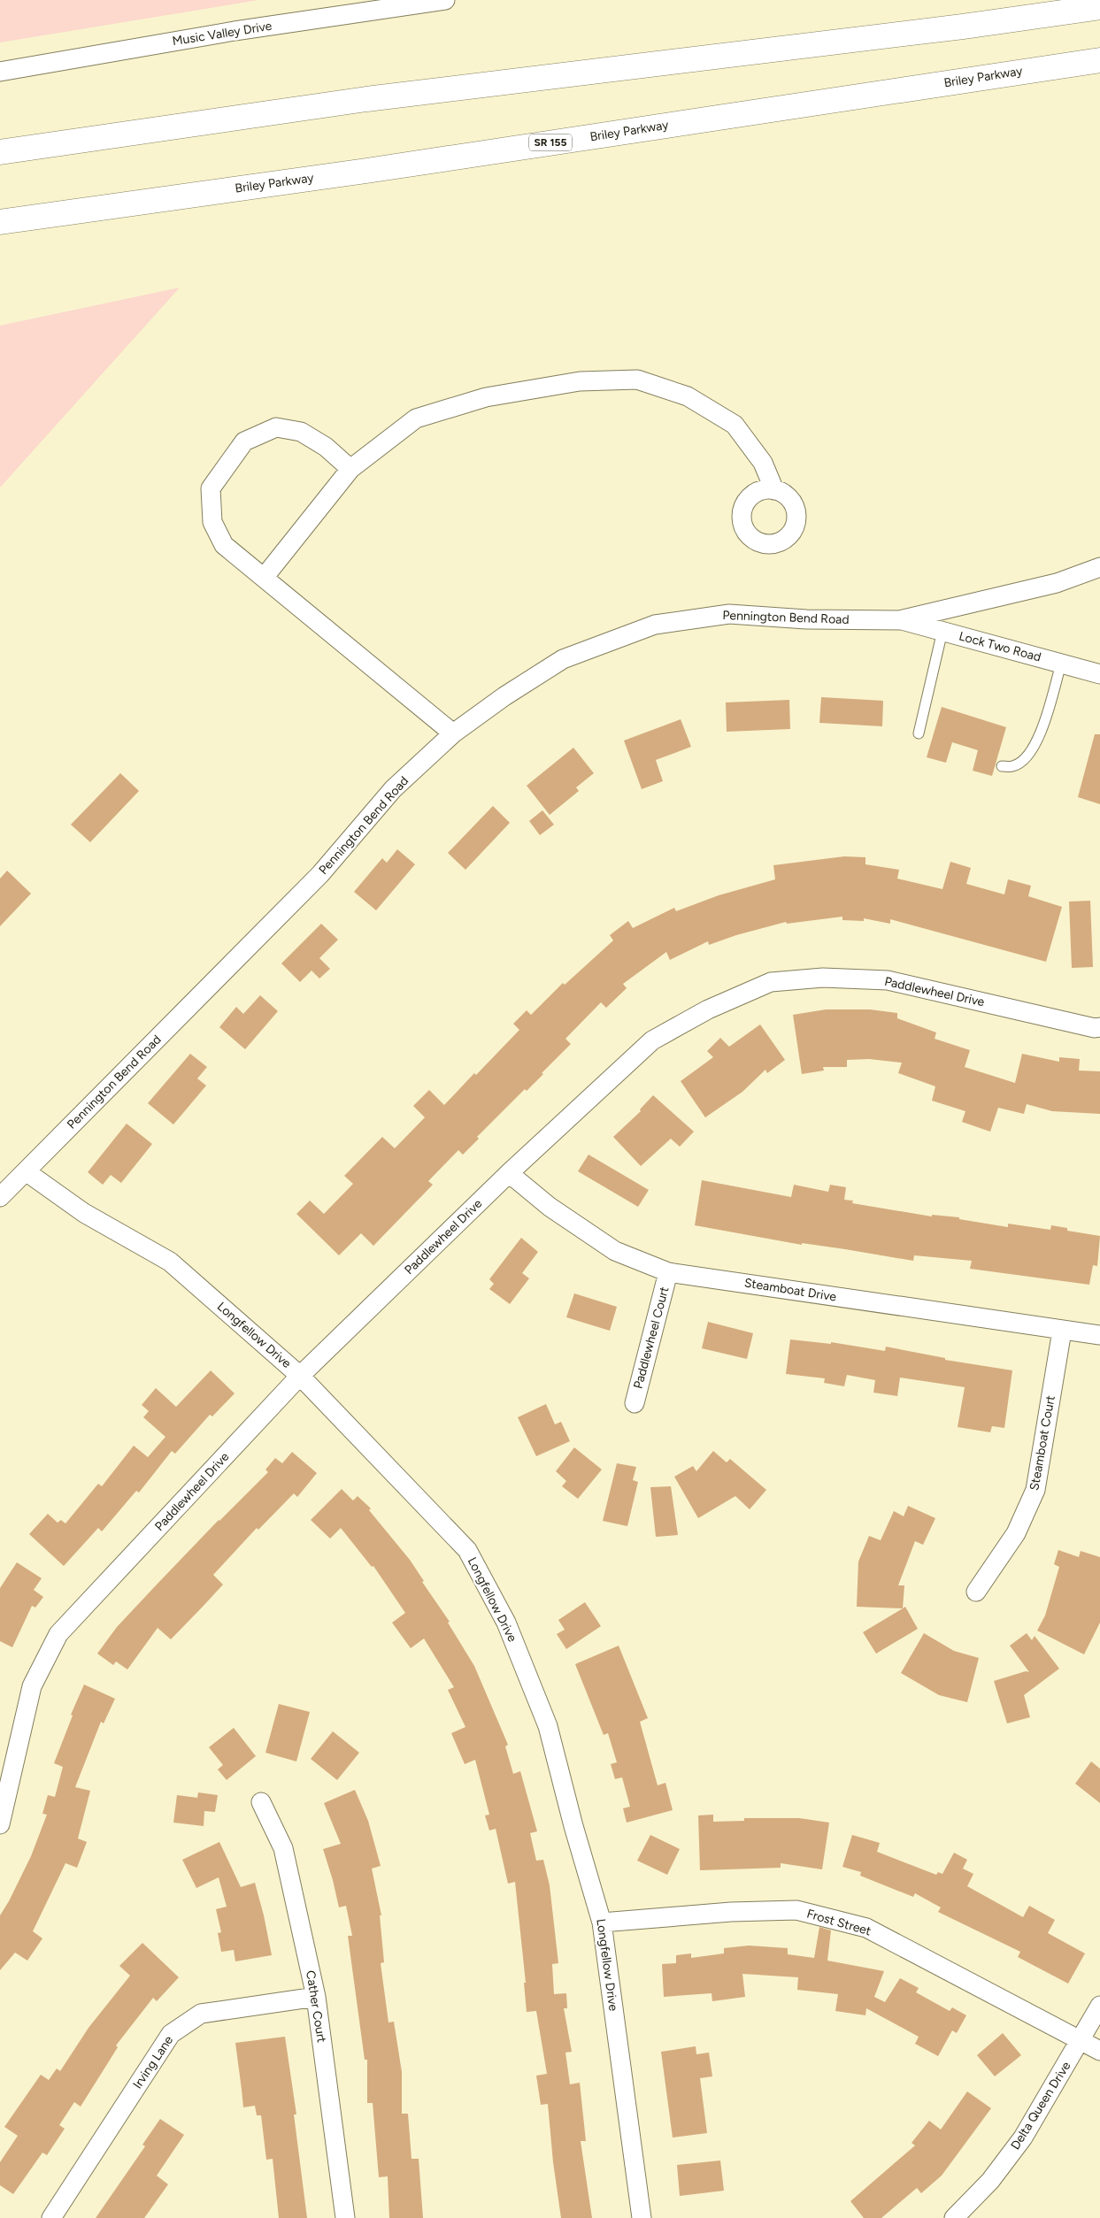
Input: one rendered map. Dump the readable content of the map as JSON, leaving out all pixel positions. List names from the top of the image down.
{
  "streets": {
    "highway": ["Briley Parkway", "SR 155"],
    "street": [
      "Music Valley Drive",
      "Pennington Bend Road",
      "Lock Two Road",
      "Paddlewheel Drive",
      "Steamboat Drive",
      "Longfellow Drive",
      "Paddlewheel Court",
      "Steamboat Court",
      "Frost Street",
      "Cather Court",
      "Irving Lane",
      "Delta Queen Drive"
    ]
  },
  "crossings": [
    ["Pennington Bend Road", "Lock Two Road"],
    ["Pennington Bend Road", "Longfellow Drive"],
    ["Paddlewheel Drive", "Steamboat Drive"],
    ["Paddlewheel Drive", "Longfellow Drive"],
    ["Steamboat Drive", "Paddlewheel Court"],
    ["Steamboat Drive", "Steamboat Court"],
    ["Longfellow Drive", "Frost Street"],
    ["Frost Street", "Delta Queen Drive"],
    ["Cather Court", "Irving Lane"]
  ]
}
